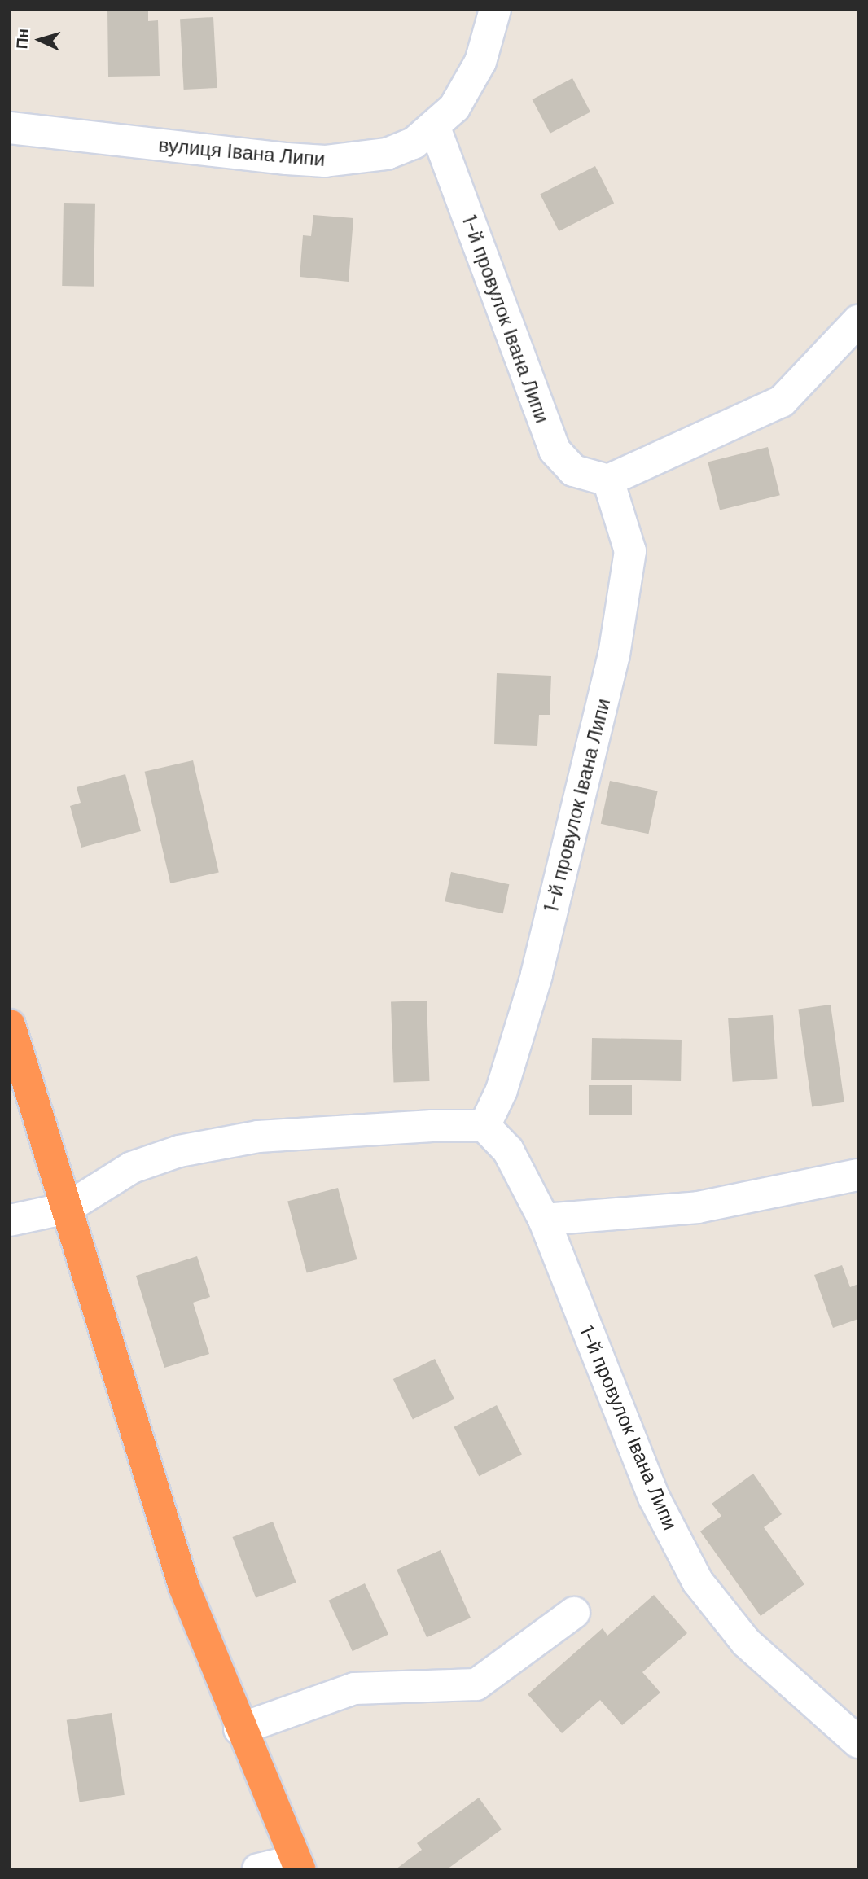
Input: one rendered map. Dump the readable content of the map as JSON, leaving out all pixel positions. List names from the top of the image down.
{
  "streets": {
    "street": ["вулиця Івана Липи", "1-й провулок Івана Липи"]
  },
  "crossings": [
    ["вулиця Івана Липи", "1-й провулок Івана Липи"]
  ],
  "north": "left"
}
